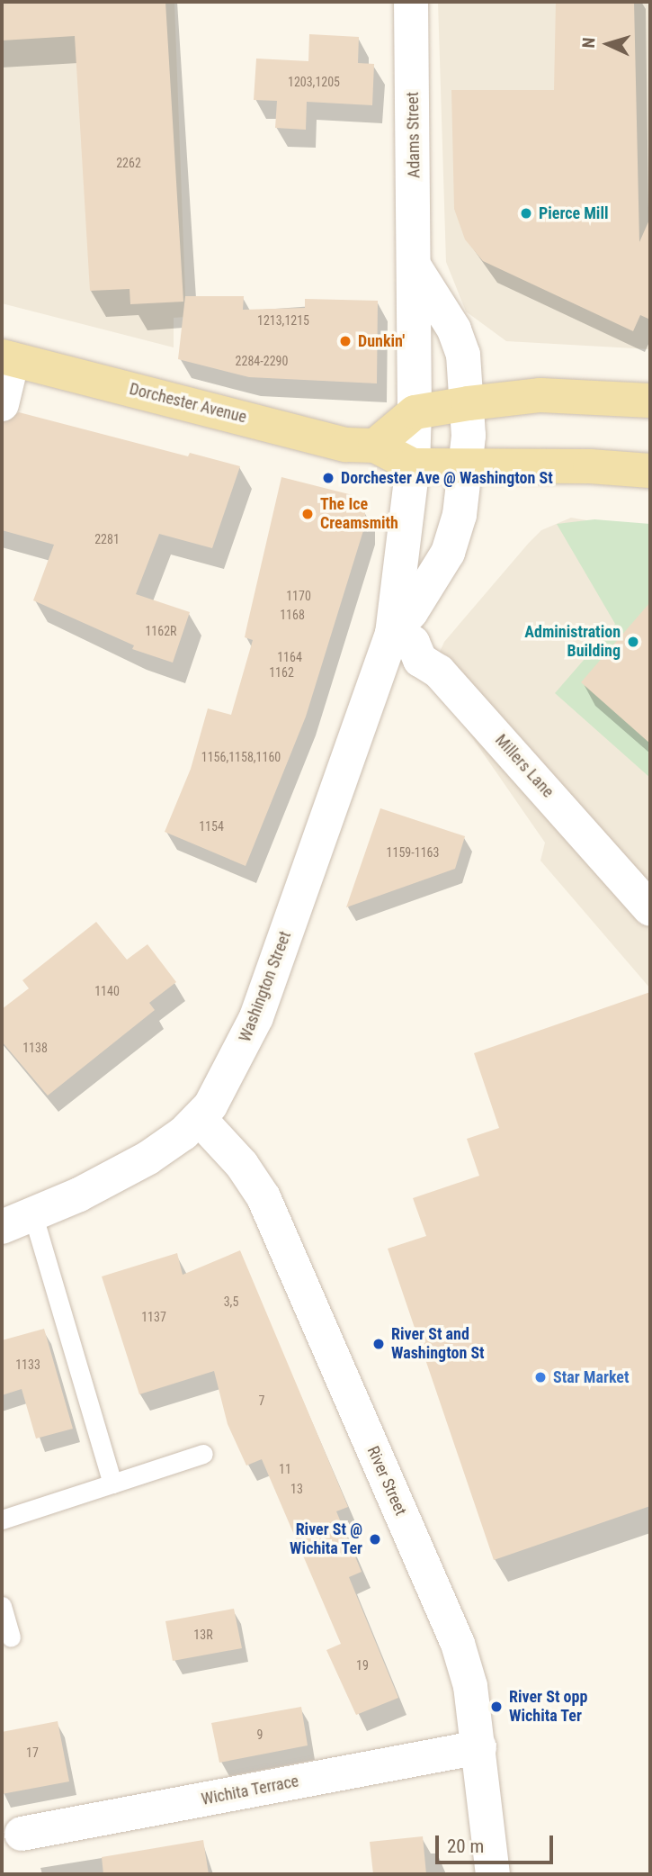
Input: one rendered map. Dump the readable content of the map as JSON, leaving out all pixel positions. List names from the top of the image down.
{
  "streets": {
    "main road": [
      "Adams Street",
      "Dorchester Avenue",
      "Millers Lane",
      "Washington Street",
      "River Street",
      "Wichita Terrace"
    ]
  },
  "crossings": [
    ["Adams Street", "Dorchester Avenue"],
    ["Adams Street", "Washington Street"],
    ["Dorchester Avenue", "Washington Street"],
    ["Millers Lane", "Washington Street"],
    ["Washington Street", "River Street"],
    ["River Street", "Wichita Terrace"]
  ],
  "places": [
    "Pierce Mill",
    "Dunkin'",
    "Dorchester Ave @ Washington St",
    "The Ice Creamsmith",
    "Administration Building",
    "River St and Washington St",
    "Star Market",
    "River St @ Wichita Ter",
    "River St opp Wichita Ter"
  ],
  "house_numbers": [
    "1203,1205",
    "2262",
    "1213,1215",
    "2284-2290",
    "2281",
    "1170",
    "1168",
    "1162R",
    "1164",
    "1162",
    "1156,1158,1160",
    "1154",
    "1159-1163",
    "1140",
    "1138",
    "3,5",
    "1137",
    "1133",
    "7",
    "11",
    "13",
    "13R",
    "19",
    "9",
    "17"
  ],
  "scale_bar": "20 m",
  "north": "left"
}
